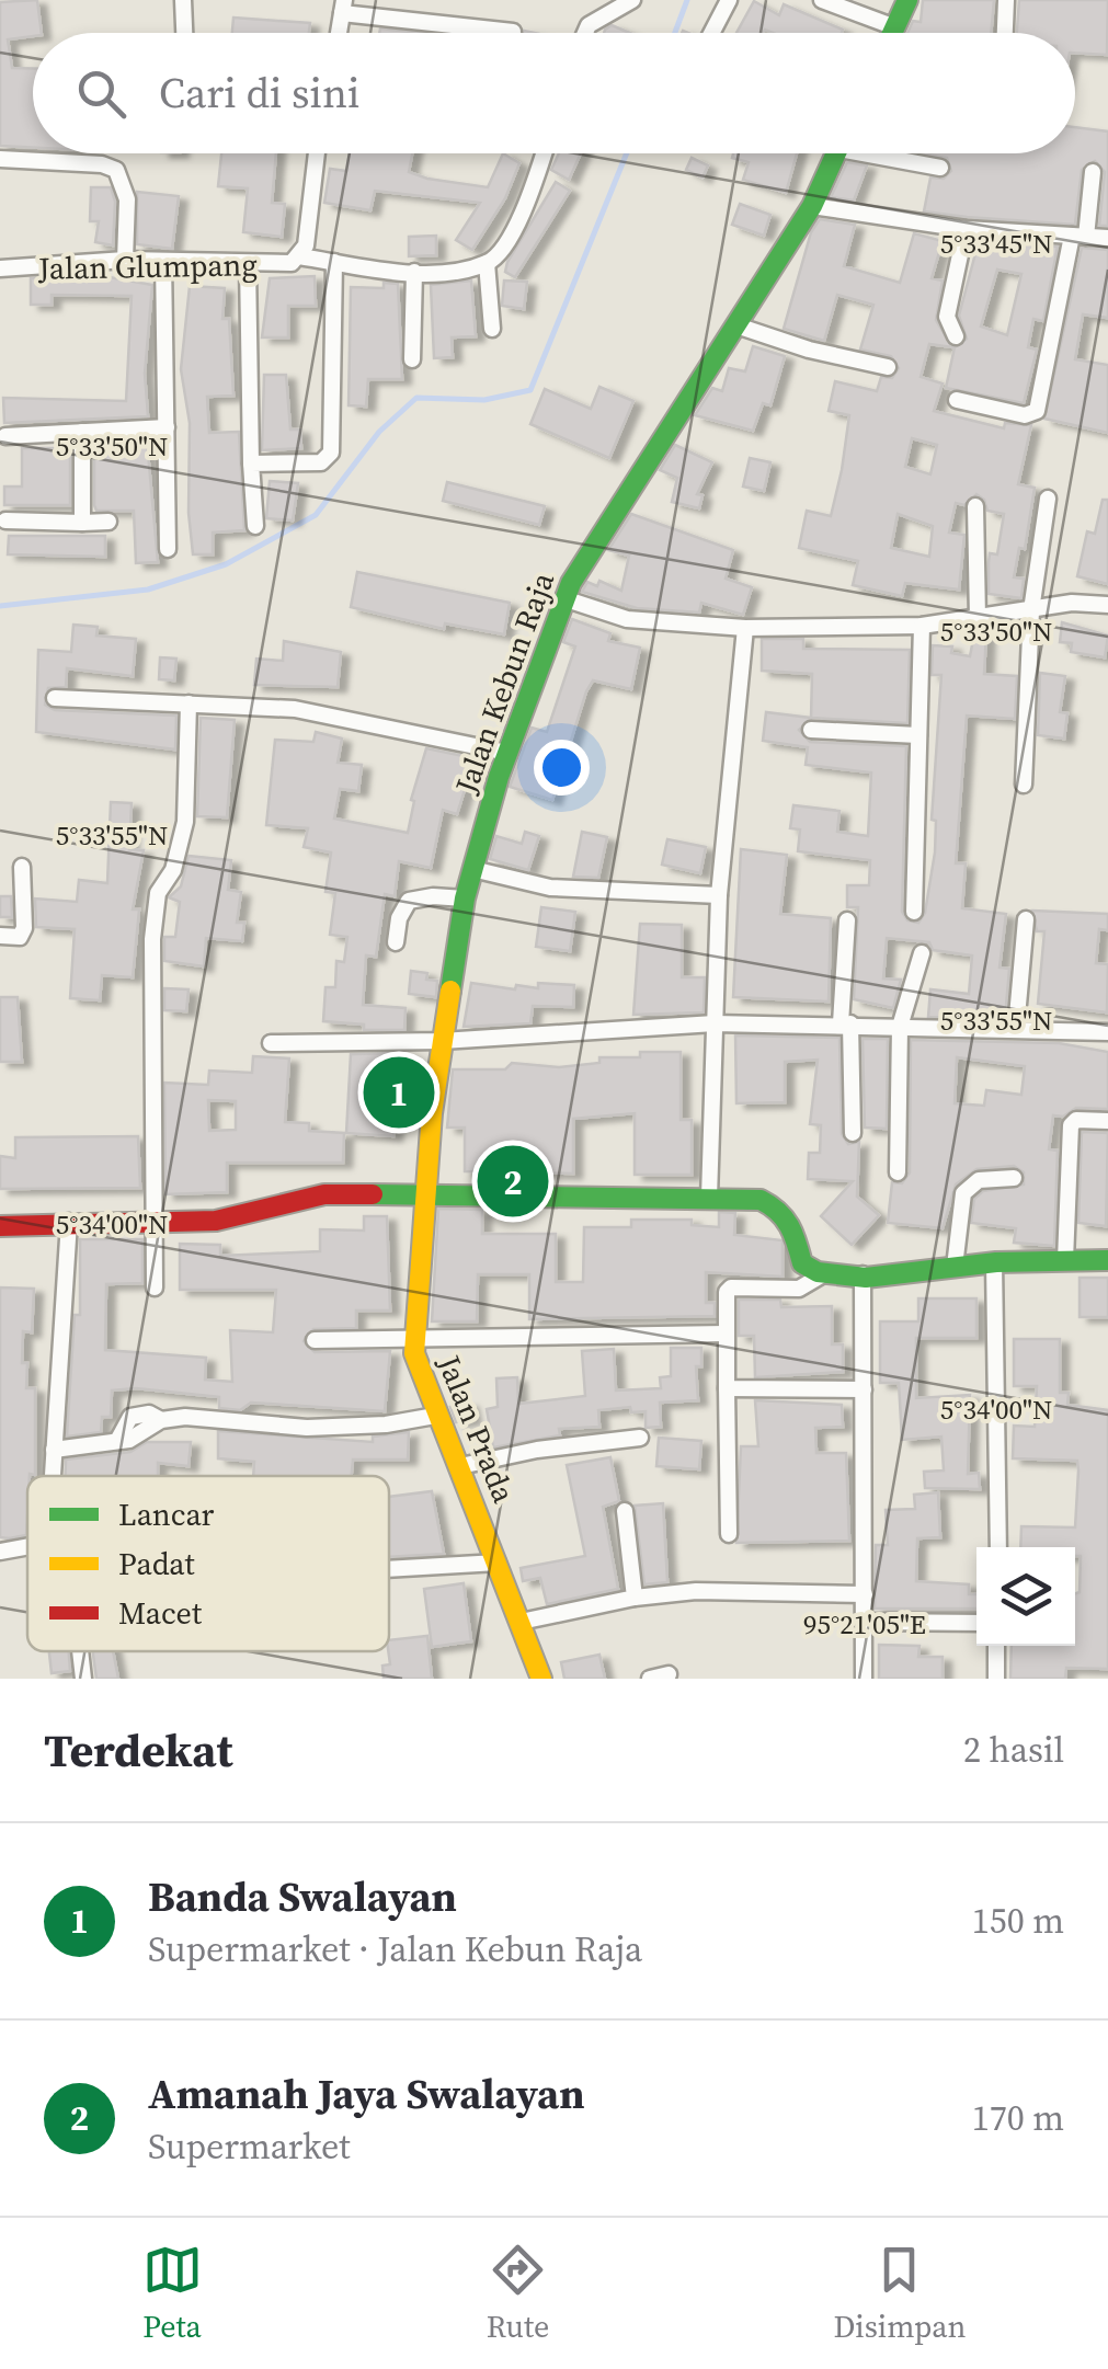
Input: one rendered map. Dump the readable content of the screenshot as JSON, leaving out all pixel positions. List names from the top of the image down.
{
  "streets": {
    "street": ["Jalan Glumpang", "Jalan Kebun Raja", "Jalan Prada"]
  },
  "crossings": [
    ["Jalan Kebun Raja", "Jalan Prada"]
  ],
  "legend": ["Lancar", "Padat", "Macet"],
  "page": {
    "search": "Cari di sini",
    "pins": ["1", "2"],
    "heading": ["Terdekat", "2 hasil"],
    "list": [
      {
        "mark": "1",
        "name": "Banda Swalayan",
        "note": "Supermarket · Jalan Kebun Raja",
        "value": "150 m"
      },
      {
        "mark": "2",
        "name": "Amanah Jaya Swalayan",
        "note": "Supermarket",
        "value": "170 m"
      }
    ],
    "nav": ["Peta", "Rute", "Disimpan"]
  },
  "coordinates": [
    "5°33'45\"N",
    "5°33'50\"N",
    "5°33'55\"N",
    "5°34'00\"N",
    "95°21'05\"E"
  ]
}
